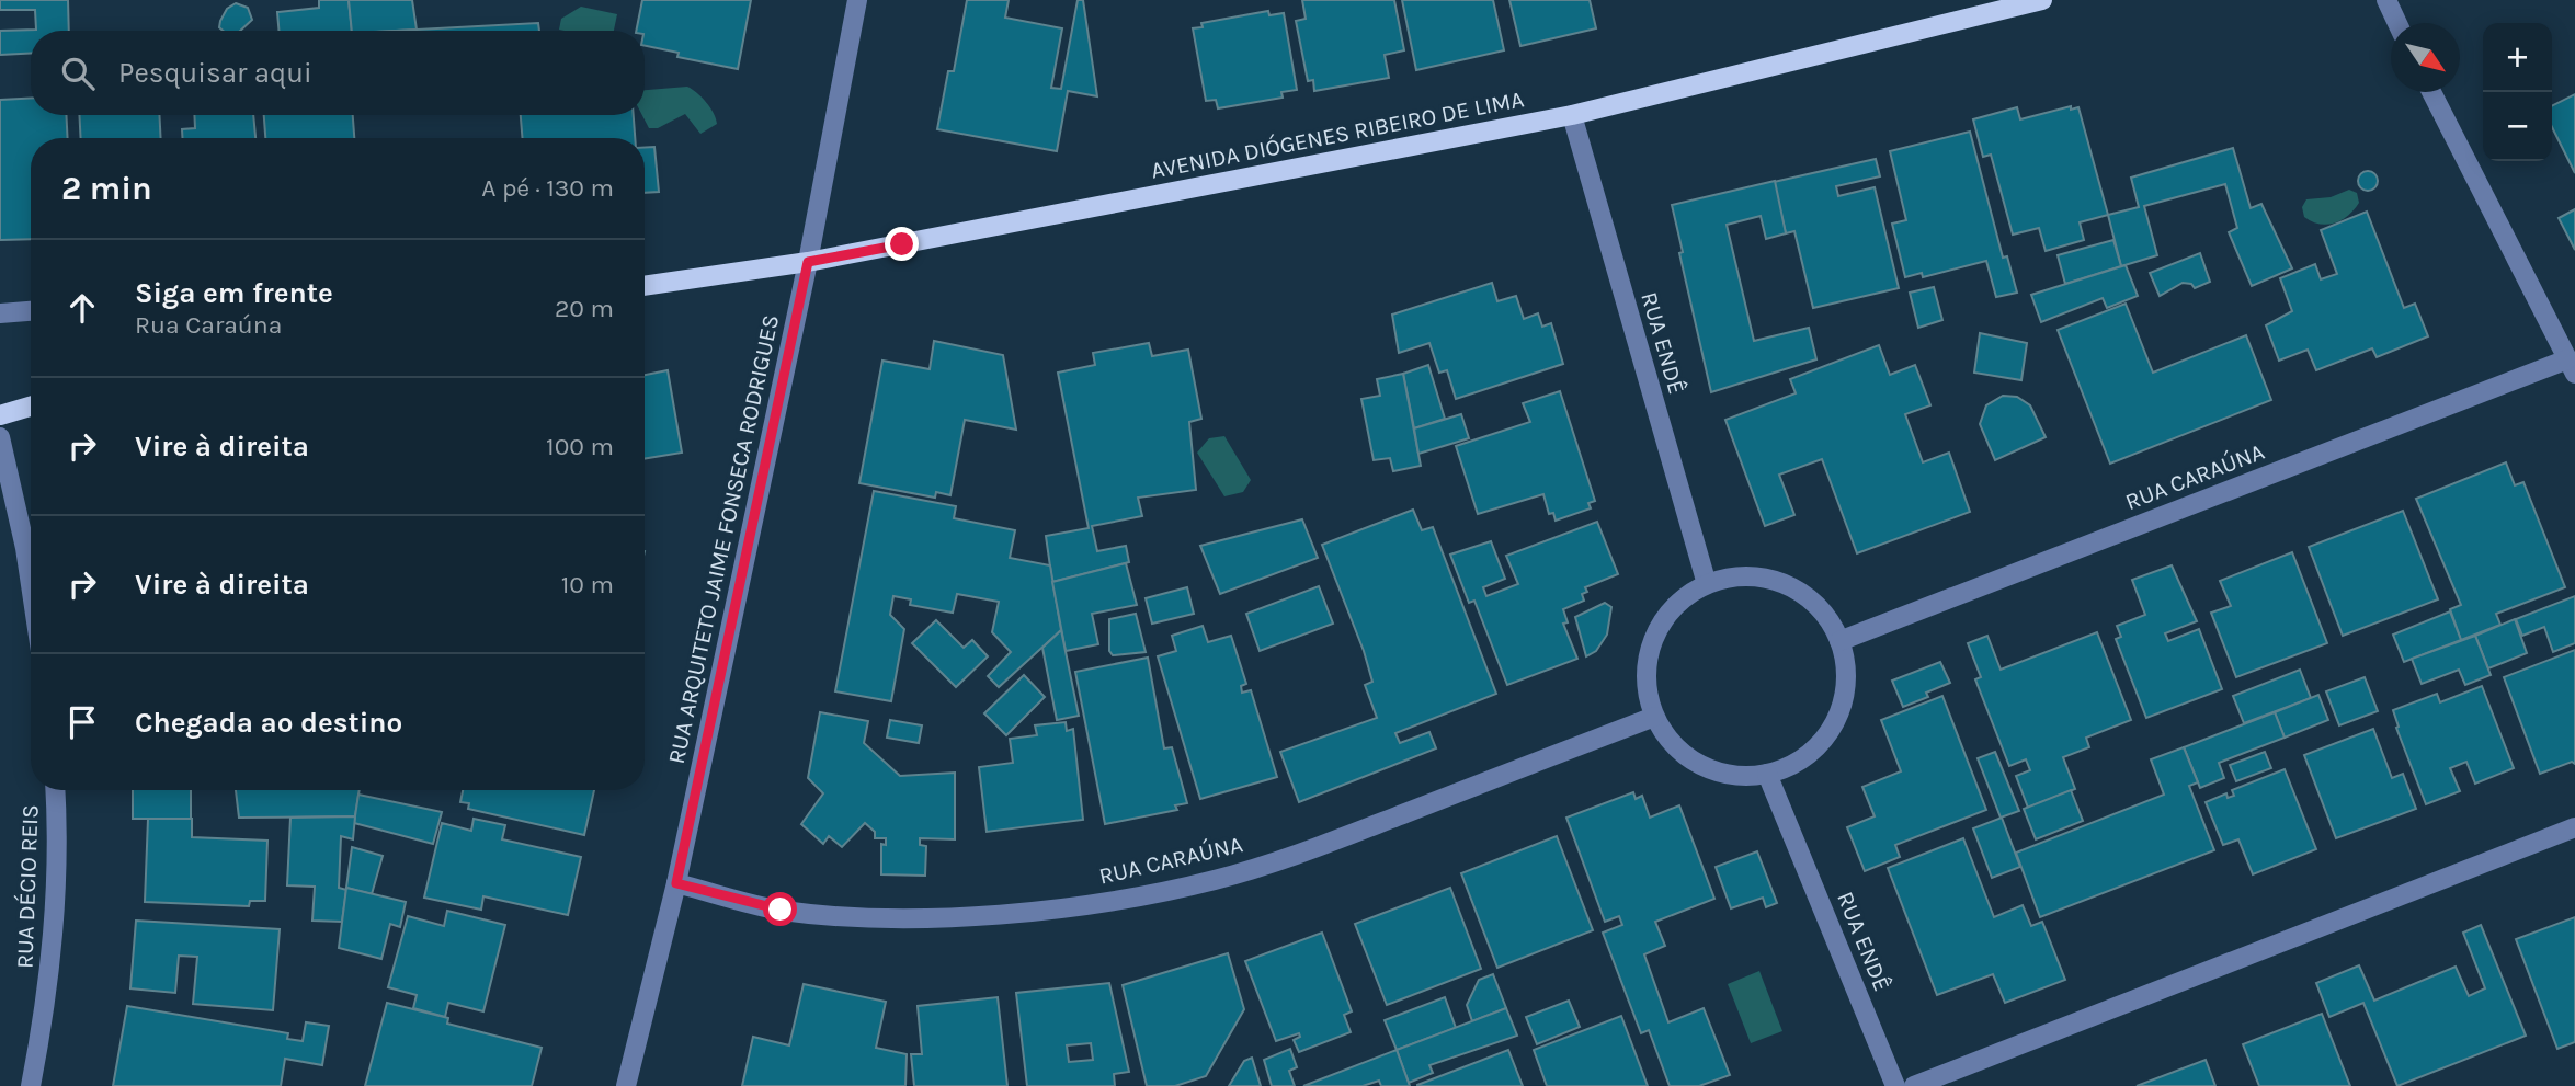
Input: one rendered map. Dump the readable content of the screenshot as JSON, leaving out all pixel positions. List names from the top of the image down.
{
  "streets": {
    "main road": ["AVENIDA DIÓGENES RIBEIRO DE LIMA"],
    "street": [
      "RUA ENDÊ",
      "RUA CARAÚNA",
      "RUA ARQUITETO JAIME FONSECA RODRIGUES",
      "RUA DÉCIO REIS"
    ]
  },
  "crossings": [
    ["AVENIDA DIÓGENES RIBEIRO DE LIMA", "RUA ENDÊ"],
    ["AVENIDA DIÓGENES RIBEIRO DE LIMA", "RUA ARQUITETO JAIME FONSECA RODRIGUES"],
    ["RUA ENDÊ", "RUA CARAÚNA"],
    ["RUA CARAÚNA", "RUA ARQUITETO JAIME FONSECA RODRIGUES"]
  ],
  "north": "bottom right",
  "page": {
    "map_buttons": ["+", "−"],
    "search": "Pesquisar aqui",
    "heading": ["2 min", "A pé · 130 m"],
    "list": [
      ["Siga em frente", "Rua Caraúna", "20 m"],
      ["Vire à direita", "100 m"],
      ["Vire à direita", "10 m"],
      "Chegada ao destino"
    ]
  }
}
